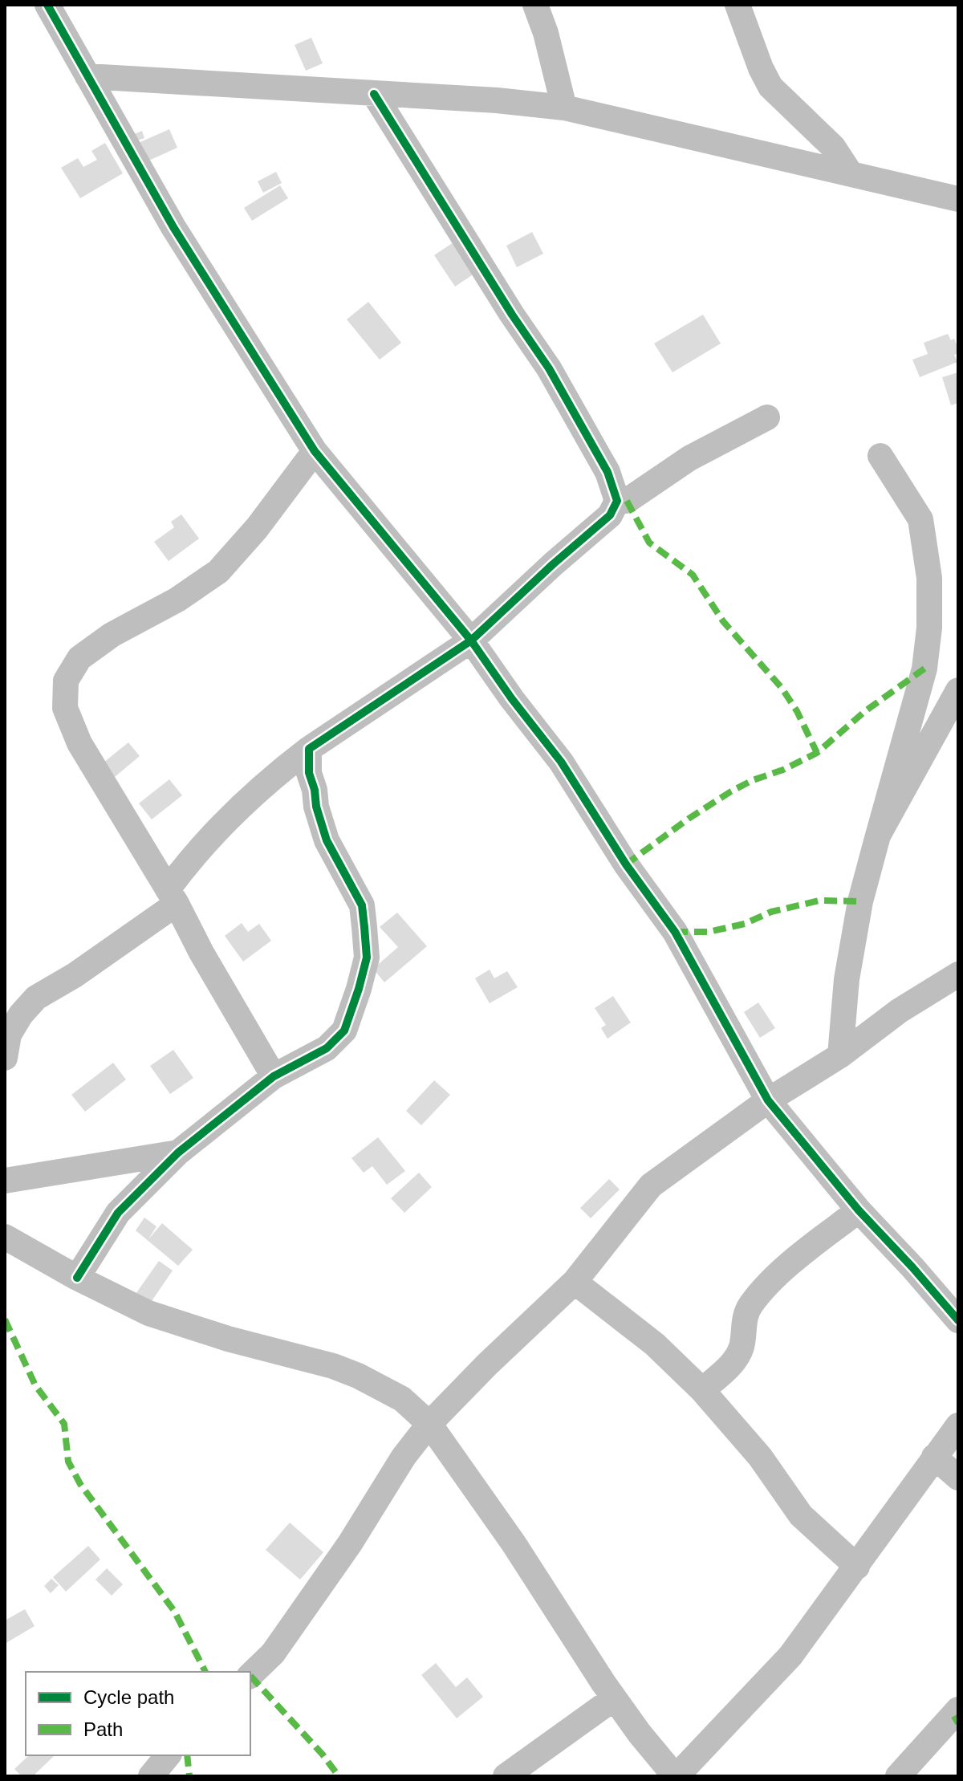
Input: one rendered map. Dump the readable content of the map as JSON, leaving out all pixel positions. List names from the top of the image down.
{
  "legend": ["Cycle path", "Path"]
}
